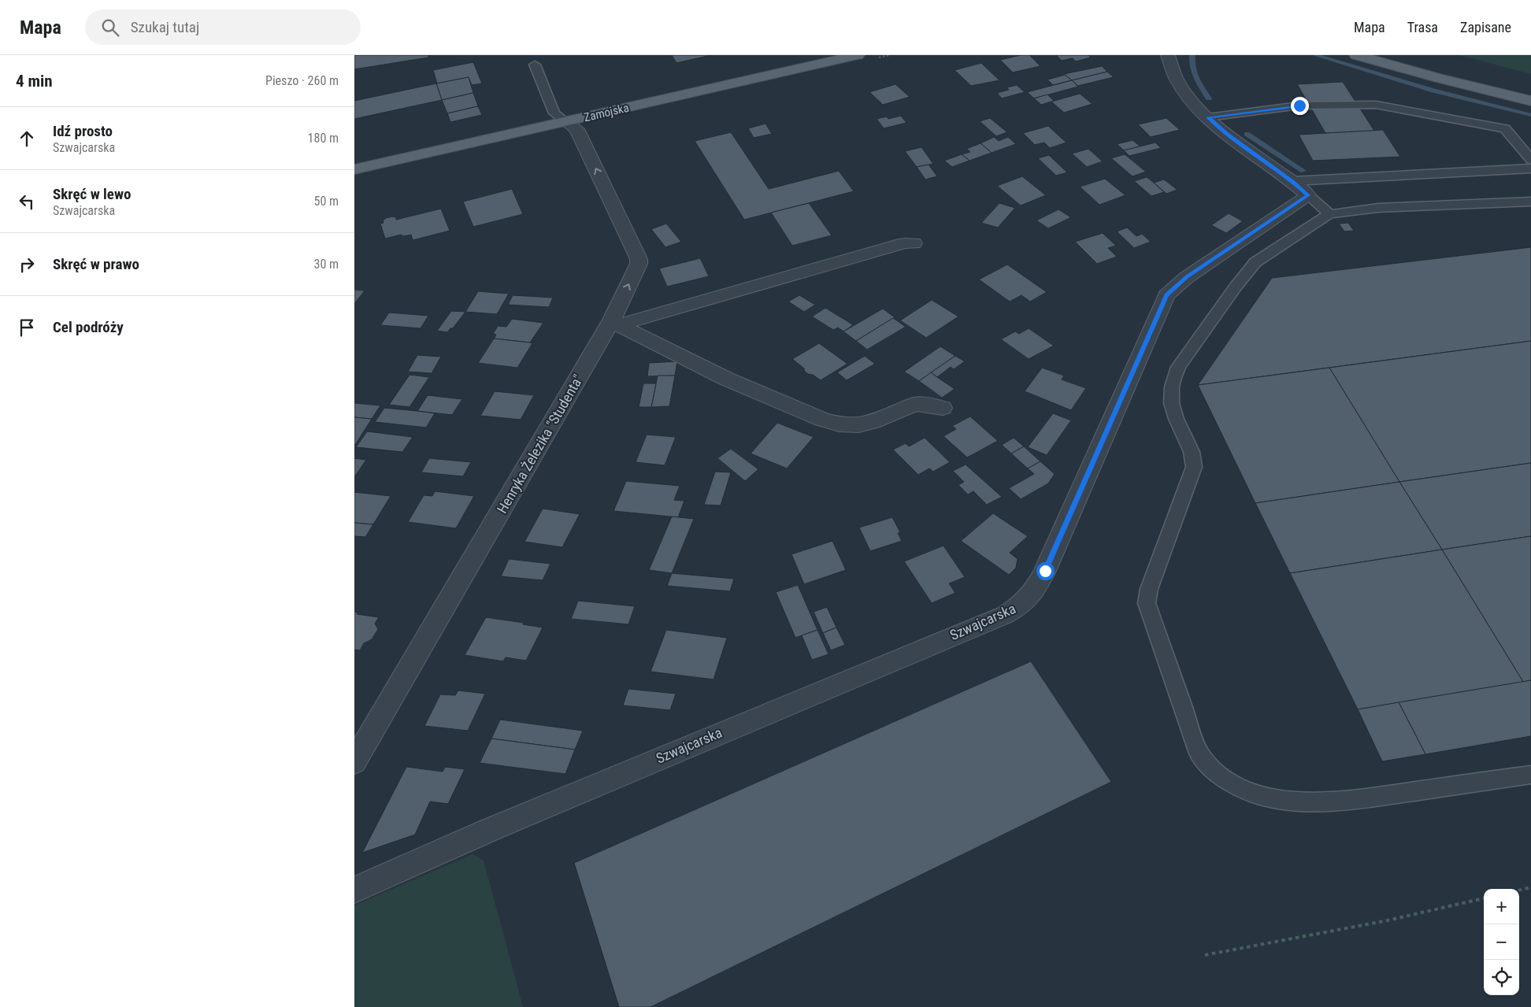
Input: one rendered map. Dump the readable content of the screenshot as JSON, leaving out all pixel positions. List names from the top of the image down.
{
  "streets": {
    "main road": ["Zamojska"],
    "street": ["Henryka Żelezika \"Studenta\"", "Szwajcarska"]
  },
  "crossings": [
    ["Zamojska", "Henryka Żelezika \"Studenta\""]
  ],
  "page": {
    "header": "Mapa",
    "search": "Szukaj tutaj",
    "nav": ["Mapa", "Trasa", "Zapisane"],
    "heading": ["4 min", "Pieszo · 260 m"],
    "list": [
      ["Idź prosto", "Szwajcarska", "180 m"],
      ["Skręć w lewo", "Szwajcarska", "50 m"],
      ["Skręć w prawo", "30 m"],
      "Cel podróży"
    ],
    "map_buttons": ["+", "−"]
  }
}
